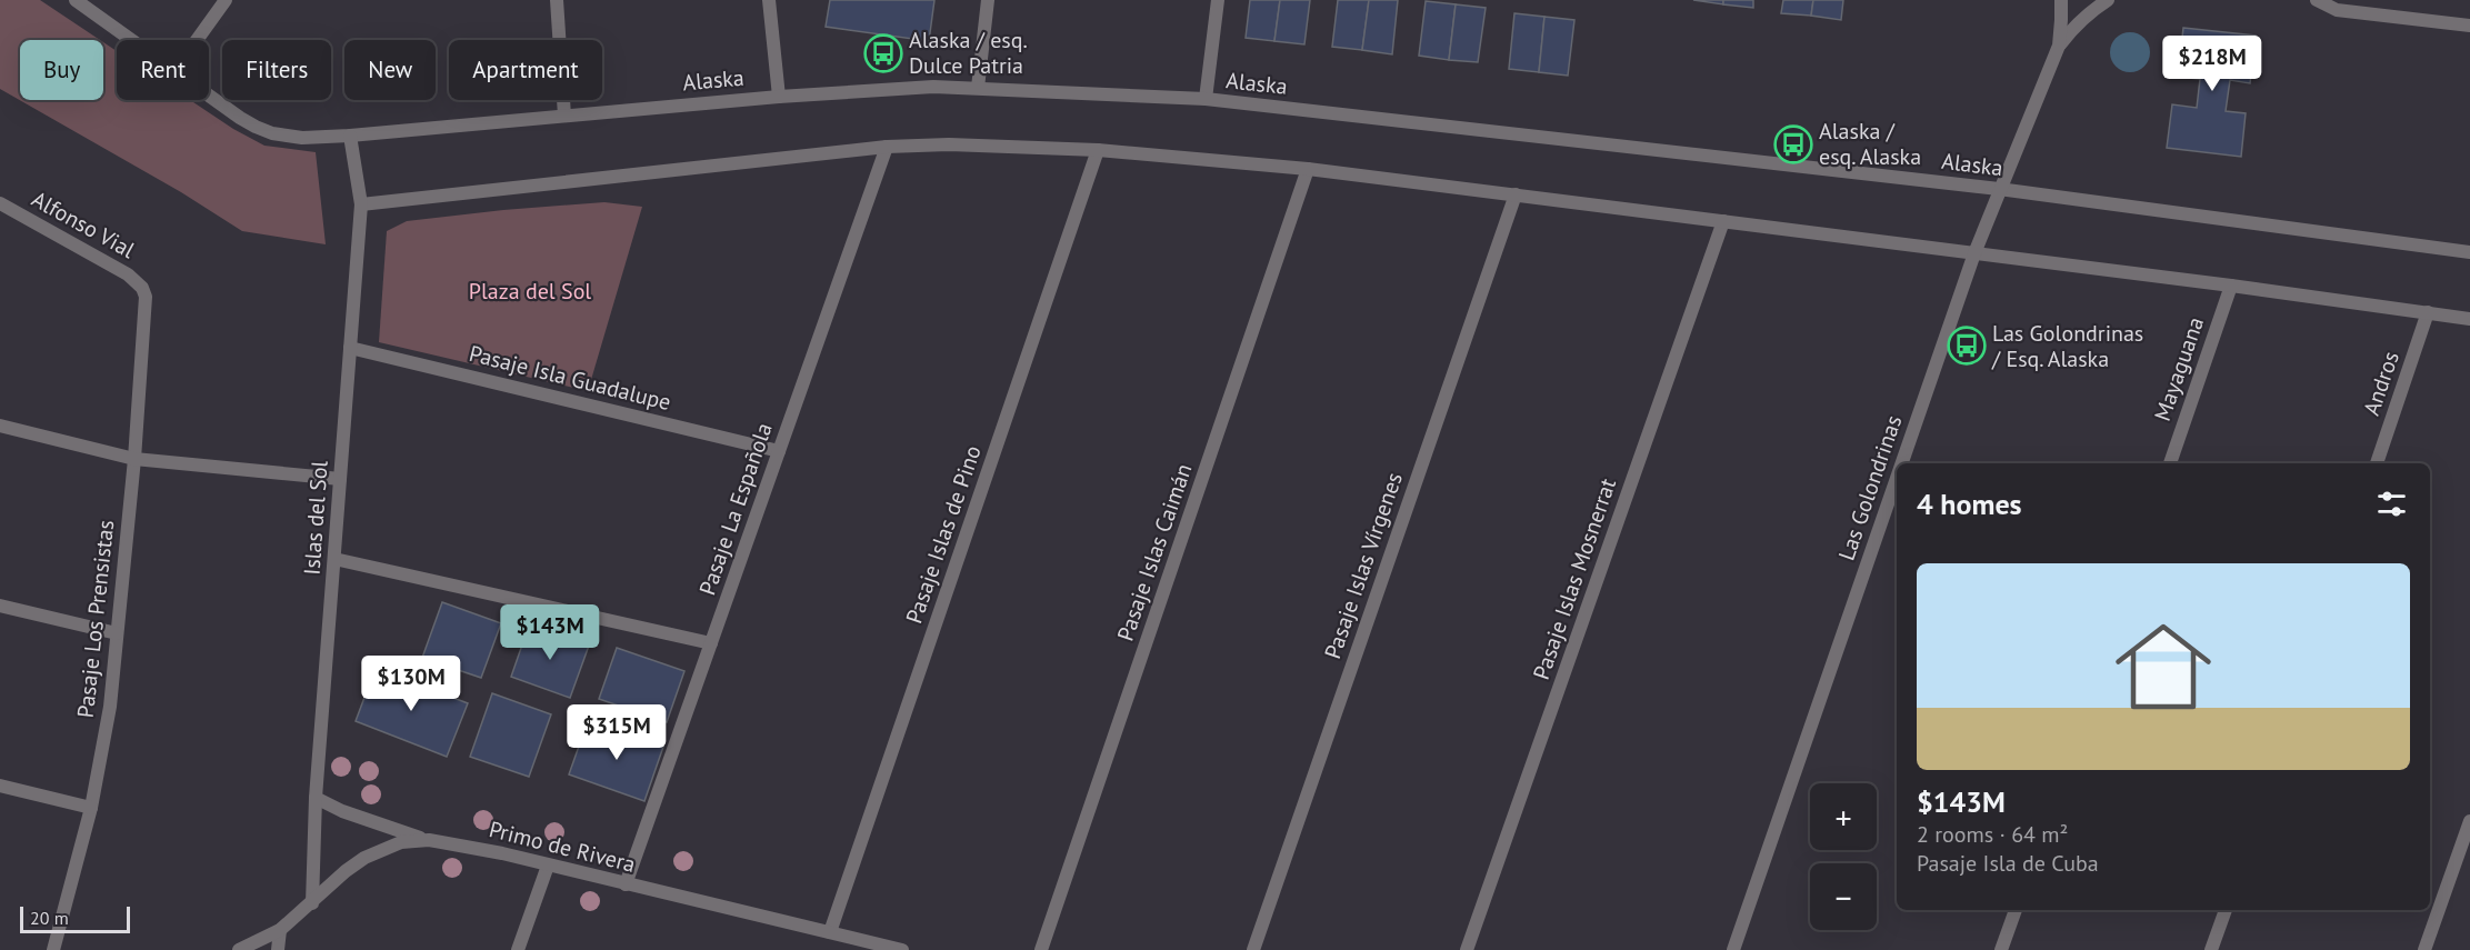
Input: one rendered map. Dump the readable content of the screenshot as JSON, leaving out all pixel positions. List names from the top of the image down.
{
  "streets": {
    "street": [
      "Alaska",
      "Alfonso Vial",
      "Mayaguana",
      "Pasaje Isla Guadalupe",
      "Andros",
      "Las Golondrinas",
      "Pasaje La Española",
      "Islas del Sol",
      "Pasaje Islas de Pino",
      "Pasaje Islas Caimán",
      "Pasaje Islas Vírgenes",
      "Pasaje Islas Mosnerrat",
      "Pasaje Los Prensistas",
      "Primo de Rivera"
    ]
  },
  "crossings": [
    ["Alaska", "Las Golondrinas"],
    ["Alaska", "Islas del Sol"],
    ["Alfonso Vial", "Pasaje Los Prensistas"],
    ["Pasaje Isla Guadalupe", "Pasaje La Española"],
    ["Pasaje Isla Guadalupe", "Islas del Sol"],
    ["Pasaje La Española", "Primo de Rivera"],
    ["Islas del Sol", "Primo de Rivera"],
    ["Pasaje Islas de Pino", "Primo de Rivera"]
  ],
  "parks": ["Plaza del Sol"],
  "places": {
    "bus stop": ["Alaska / esq. Dulce Patria", "Alaska / esq. Alaska", "Las Golondrinas / Esq. Alaska"]
  },
  "scale_bar": "20 m",
  "page": {
    "price": [
      "$218M",
      "$143M",
      "$130M",
      "$315M"
    ],
    "chip": [
      "Buy",
      "Rent",
      "Filters",
      "New",
      "Apartment"
    ],
    "heading": "4 homes",
    "list": [
      {
        "name": "$143M",
        "note": "2 rooms · 64 m² · Pasaje Isla de Cuba"
      }
    ],
    "map_buttons": ["+", "−"],
    "scale": "20 m"
  }
}
